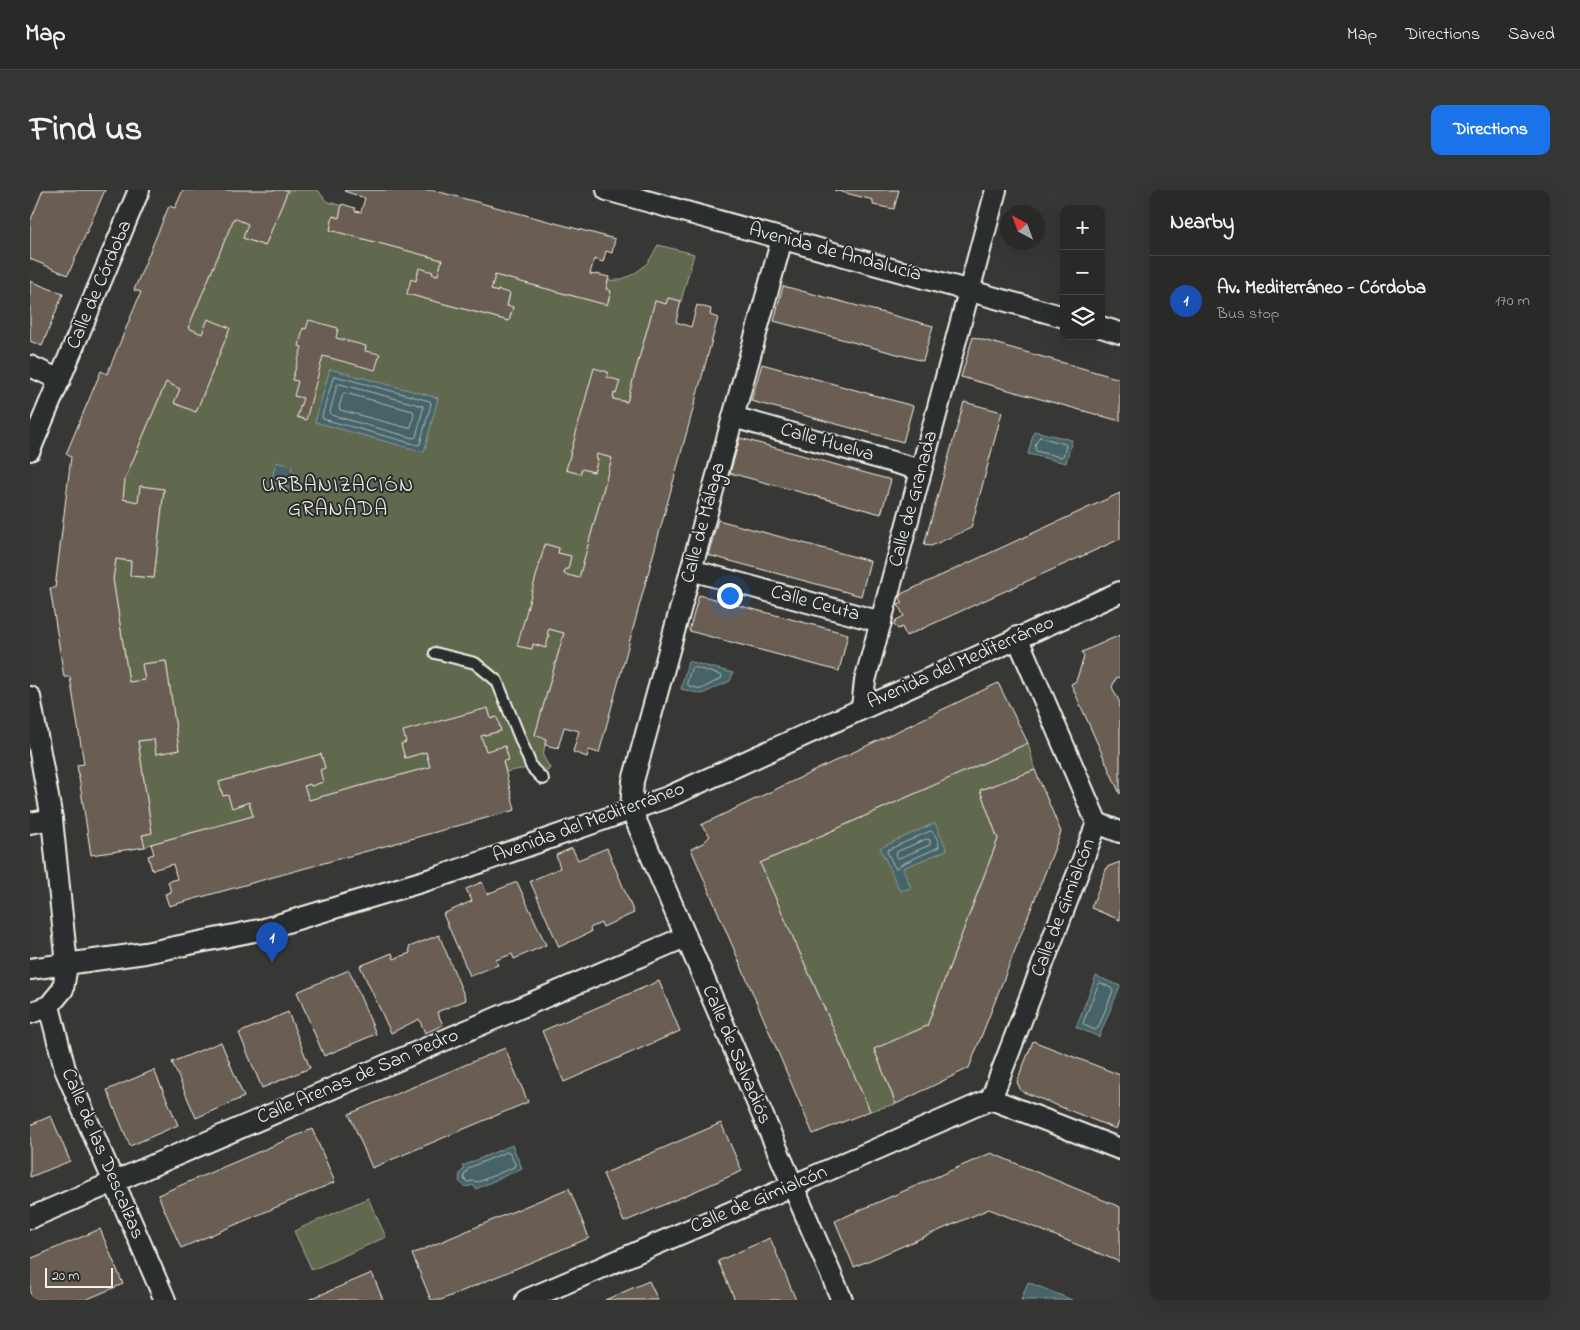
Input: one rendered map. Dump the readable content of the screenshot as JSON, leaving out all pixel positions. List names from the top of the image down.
{
  "streets": {
    "street": [
      "Avenida de Andalucía",
      "Calle de Córdoba",
      "Calle Huelva",
      "Calle de Granada",
      "Calle de Málaga",
      "Calle Ceuta",
      "Avenida del Mediterráneo",
      "Calle de Gimialcón",
      "Calle de Salvadiós",
      "Calle Arenas de San Pedro",
      "Calle de las Descalzas"
    ]
  },
  "crossings": [
    ["Avenida de Andalucía", "Calle de Granada"],
    ["Avenida de Andalucía", "Calle de Málaga"],
    ["Calle Huelva", "Calle de Granada"],
    ["Calle Huelva", "Calle de Málaga"],
    ["Calle de Granada", "Calle Ceuta"],
    ["Calle de Granada", "Avenida del Mediterráneo"],
    ["Calle de Málaga", "Calle Ceuta"],
    ["Calle de Málaga", "Avenida del Mediterráneo"],
    ["Calle de Málaga", "Calle de Salvadiós"],
    ["Avenida del Mediterráneo", "Calle de Gimialcón"],
    ["Avenida del Mediterráneo", "Calle de Salvadiós"],
    ["Calle de Gimialcón", "Calle de Salvadiós"],
    ["Calle de Salvadiós", "Calle Arenas de San Pedro"],
    ["Calle Arenas de San Pedro", "Calle de las Descalzas"]
  ],
  "districts": ["URBANIZACIÓN GRANADA"],
  "scale_bar": "20 m",
  "north": "top left",
  "page": {
    "header": "Map",
    "nav": ["Map", "Directions", "Saved"],
    "title": "Find us",
    "buttons": "Directions",
    "heading": "Nearby",
    "map_buttons": ["+", "−"],
    "list": [
      {
        "mark": "1",
        "name": "Av. Mediterráneo - Córdoba",
        "note": "Bus stop",
        "value": "170 m"
      }
    ],
    "pins": "1",
    "scale": "20 m"
  }
}
